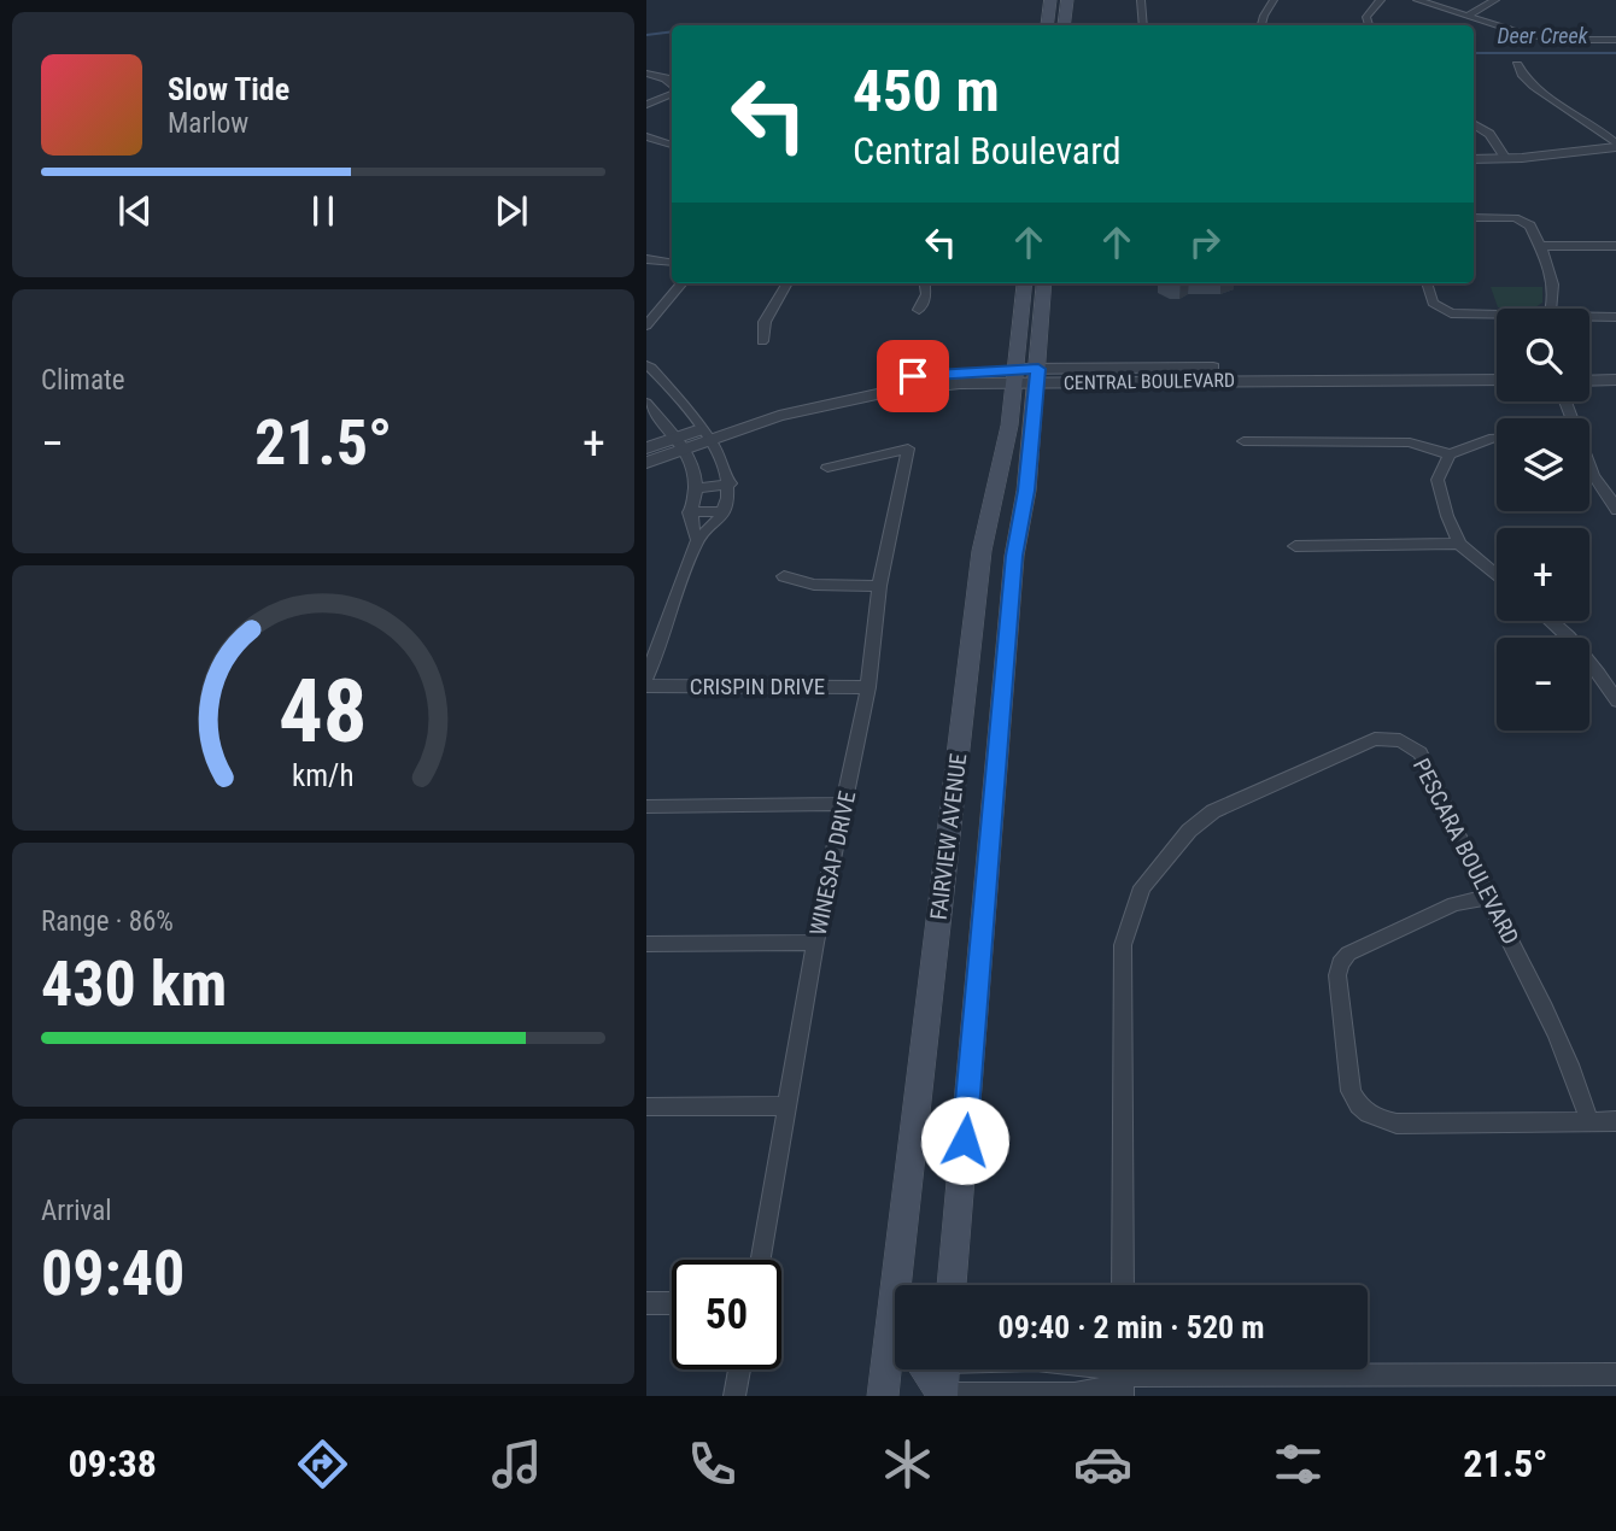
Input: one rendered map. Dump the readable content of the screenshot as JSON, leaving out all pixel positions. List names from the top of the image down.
{
  "streets": {
    "main road": ["FAIRVIEW AVENUE"],
    "street": [
      "CENTRAL BOULEVARD",
      "CRISPIN DRIVE",
      "PESCARA BOULEVARD",
      "WINESAP DRIVE"
    ]
  },
  "crossings": [
    ["CENTRAL BOULEVARD", "FAIRVIEW AVENUE"],
    ["CRISPIN DRIVE", "WINESAP DRIVE"]
  ],
  "water": ["Deer Creek"],
  "page": {
    "turn": ["450 m", "Central Boulevard"],
    "song": ["Slow Tide", "Marlow"],
    "tile": [
      "Climate",
      ["Range · 86%", "430 km"],
      ["Arrival", "09:40"]
    ],
    "map_buttons": ["+", "−"],
    "heat": ["−", "21.5°", "+"],
    "limit": "50",
    "trip": "09:40 · 2 min · 520 m",
    "tabs": ["09:38", "21.5°"],
    "gauge": ["48", "km/h"]
  }
}
